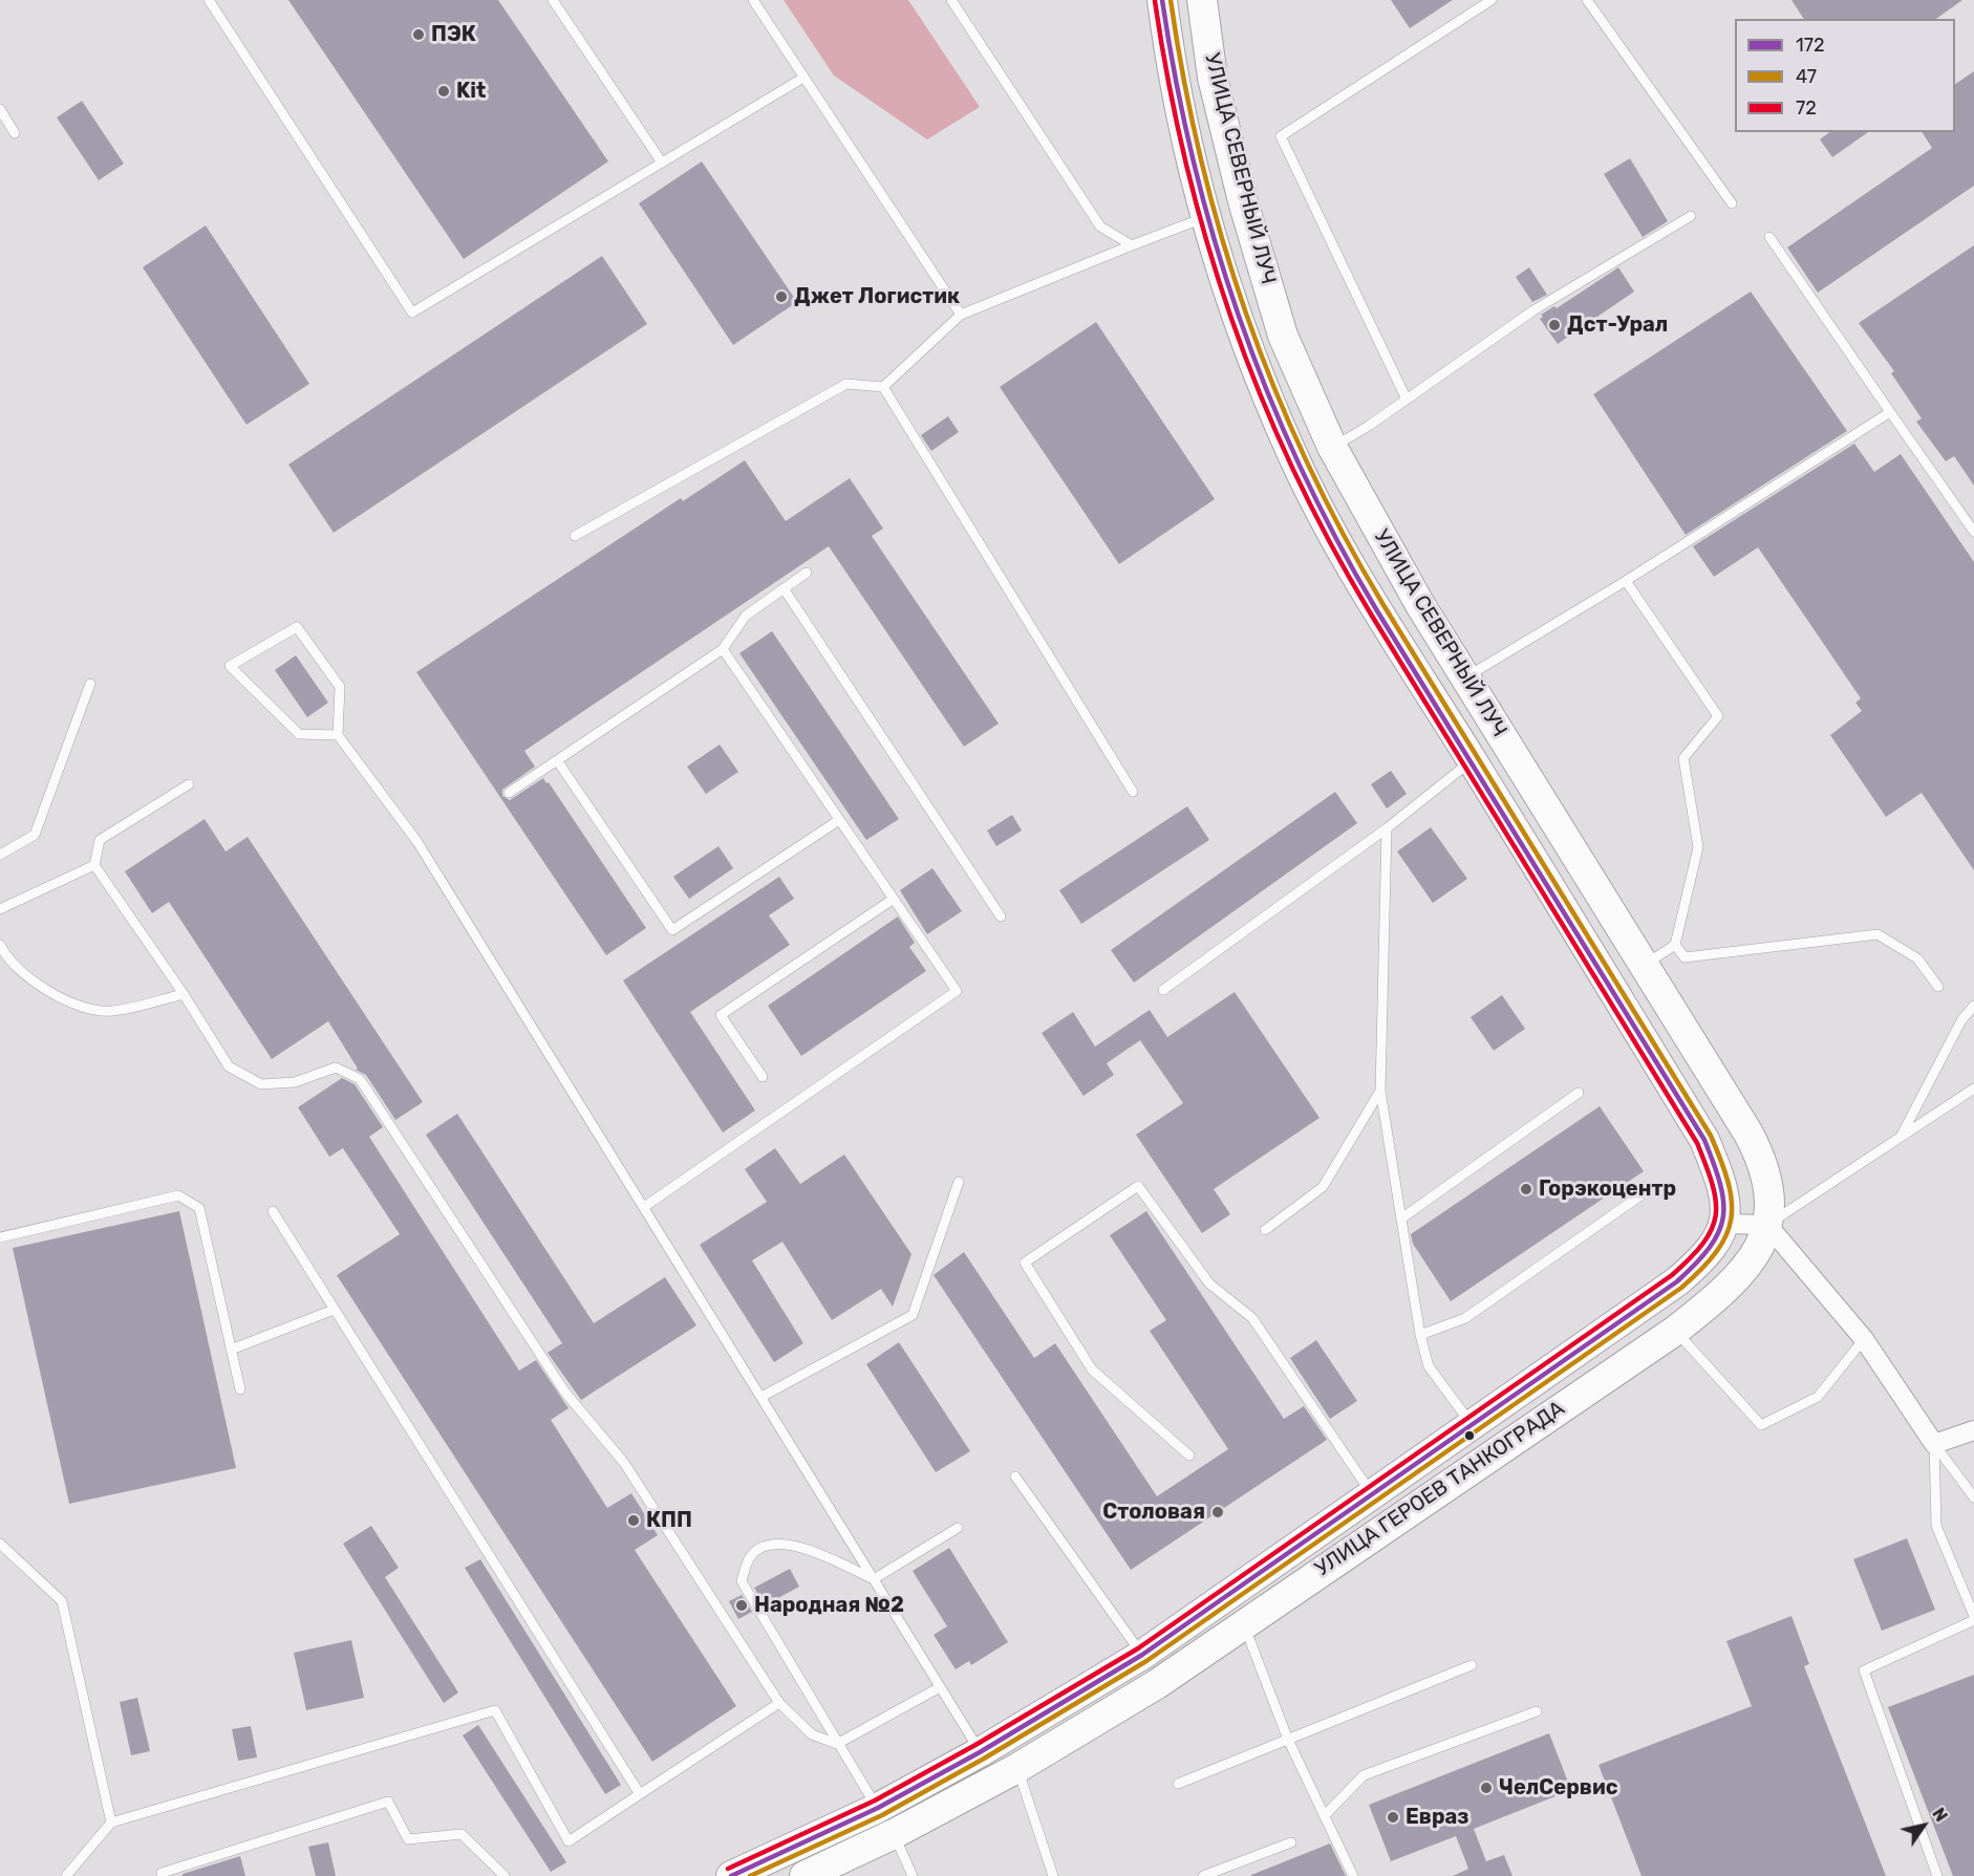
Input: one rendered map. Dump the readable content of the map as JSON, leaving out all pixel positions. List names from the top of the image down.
{
  "streets": {
    "main road": ["УЛИЦА СЕВЕРНЫЙ ЛУЧ", "УЛИЦА ГЕРОЕВ ТАНКОГРАДА"]
  },
  "crossings": [
    ["УЛИЦА СЕВЕРНЫЙ ЛУЧ", "УЛИЦА ГЕРОЕВ ТАНКОГРАДА"]
  ],
  "places": [
    "ПЭК",
    "Kit",
    "Джет Логистик",
    "Дст-Урал",
    "Горэкоцентр",
    "Столовая",
    "КПП",
    "Народная №2",
    "ЧелСервис",
    "Евраз"
  ],
  "lines": ["transit line 172", "transit line 47", "transit line 72"],
  "legend": ["172", "47", "72"],
  "north": "top right"
}
